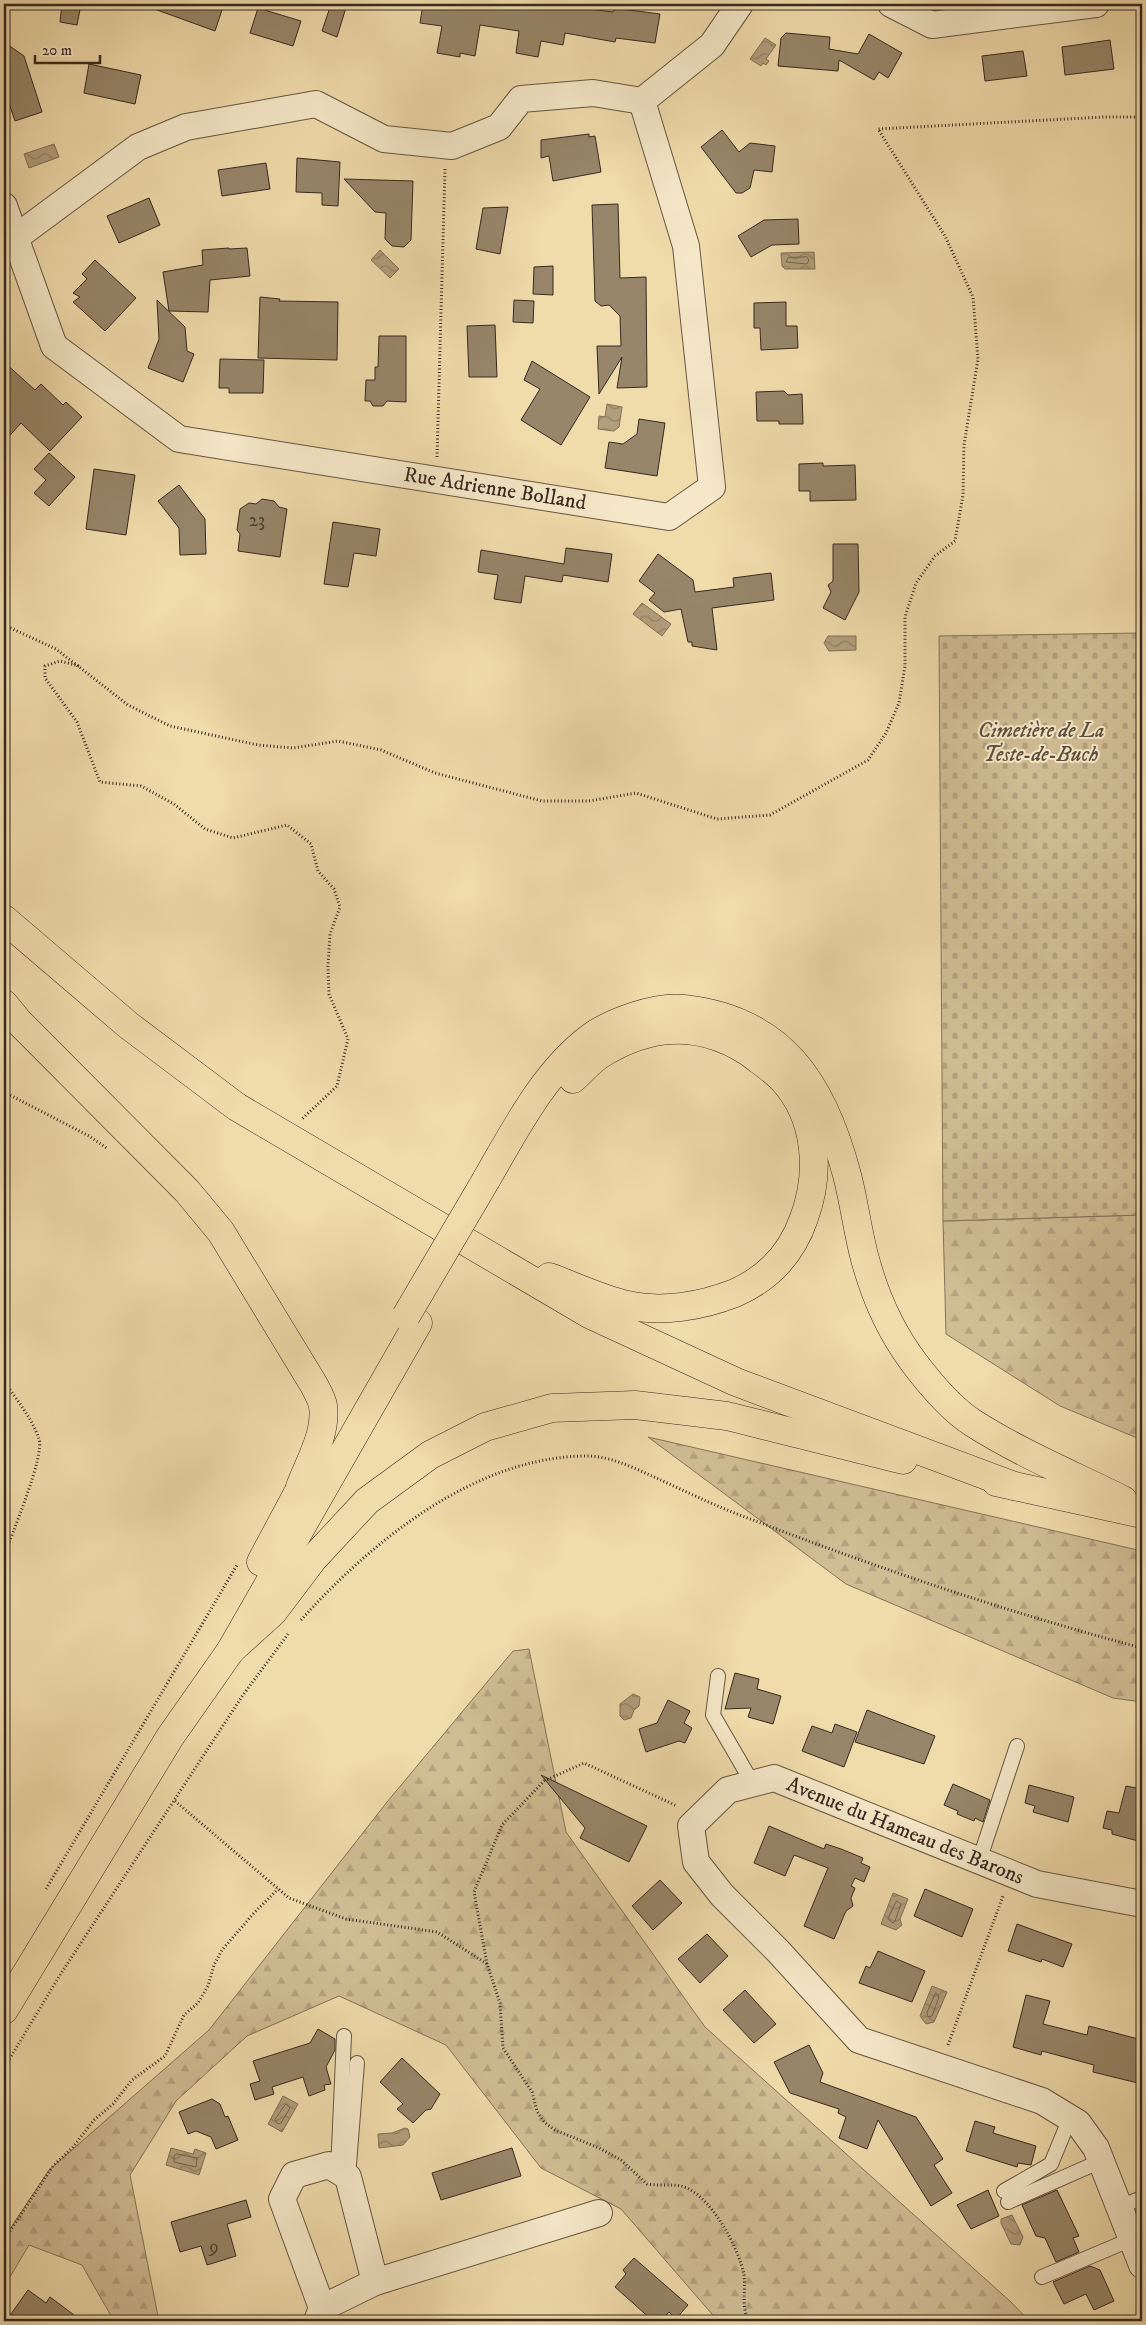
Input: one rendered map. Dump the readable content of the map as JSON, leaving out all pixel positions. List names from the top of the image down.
{
  "streets": {
    "street": ["Rue Adrienne Bolland", "Avenue du Hameau des Barons"]
  },
  "parks": ["Cimetière de La Teste-de-Buch"],
  "house_numbers": ["23", "9"],
  "scale_bar": "20 m"
}
